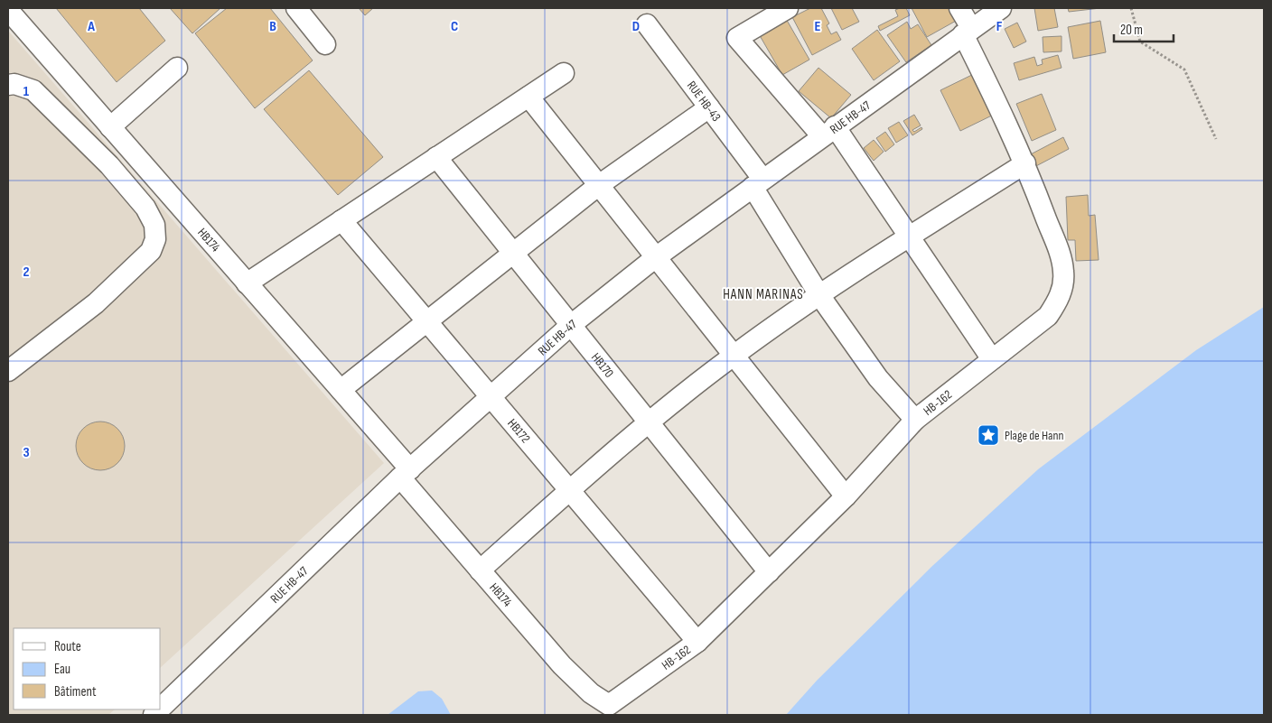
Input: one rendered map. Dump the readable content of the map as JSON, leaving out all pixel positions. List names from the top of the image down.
{
  "streets": {
    "street": [
      "RUE HB-43",
      "RUE HB-47",
      "HB174",
      "HB170",
      "HB-162",
      "HB172"
    ]
  },
  "crossings": [
    ["RUE HB-43", "RUE HB-47"],
    ["RUE HB-43", "HB-162"],
    ["RUE HB-47", "HB174"],
    ["RUE HB-47", "HB170"],
    ["RUE HB-47", "HB-162"],
    ["RUE HB-47", "HB172"],
    ["HB174", "HB-162"],
    ["HB170", "HB-162"],
    ["HB-162", "HB172"]
  ],
  "districts": ["HANN MARINAS"],
  "places": {
    "place": ["Plage de Hann"]
  },
  "legend": ["Route", "Eau", "Bâtiment"],
  "scale_bar": "20 m",
  "grid": {
    "columns": [
      "A",
      "B",
      "C",
      "D",
      "E",
      "F"
    ],
    "rows": ["1", "2", "3"]
  }
}
